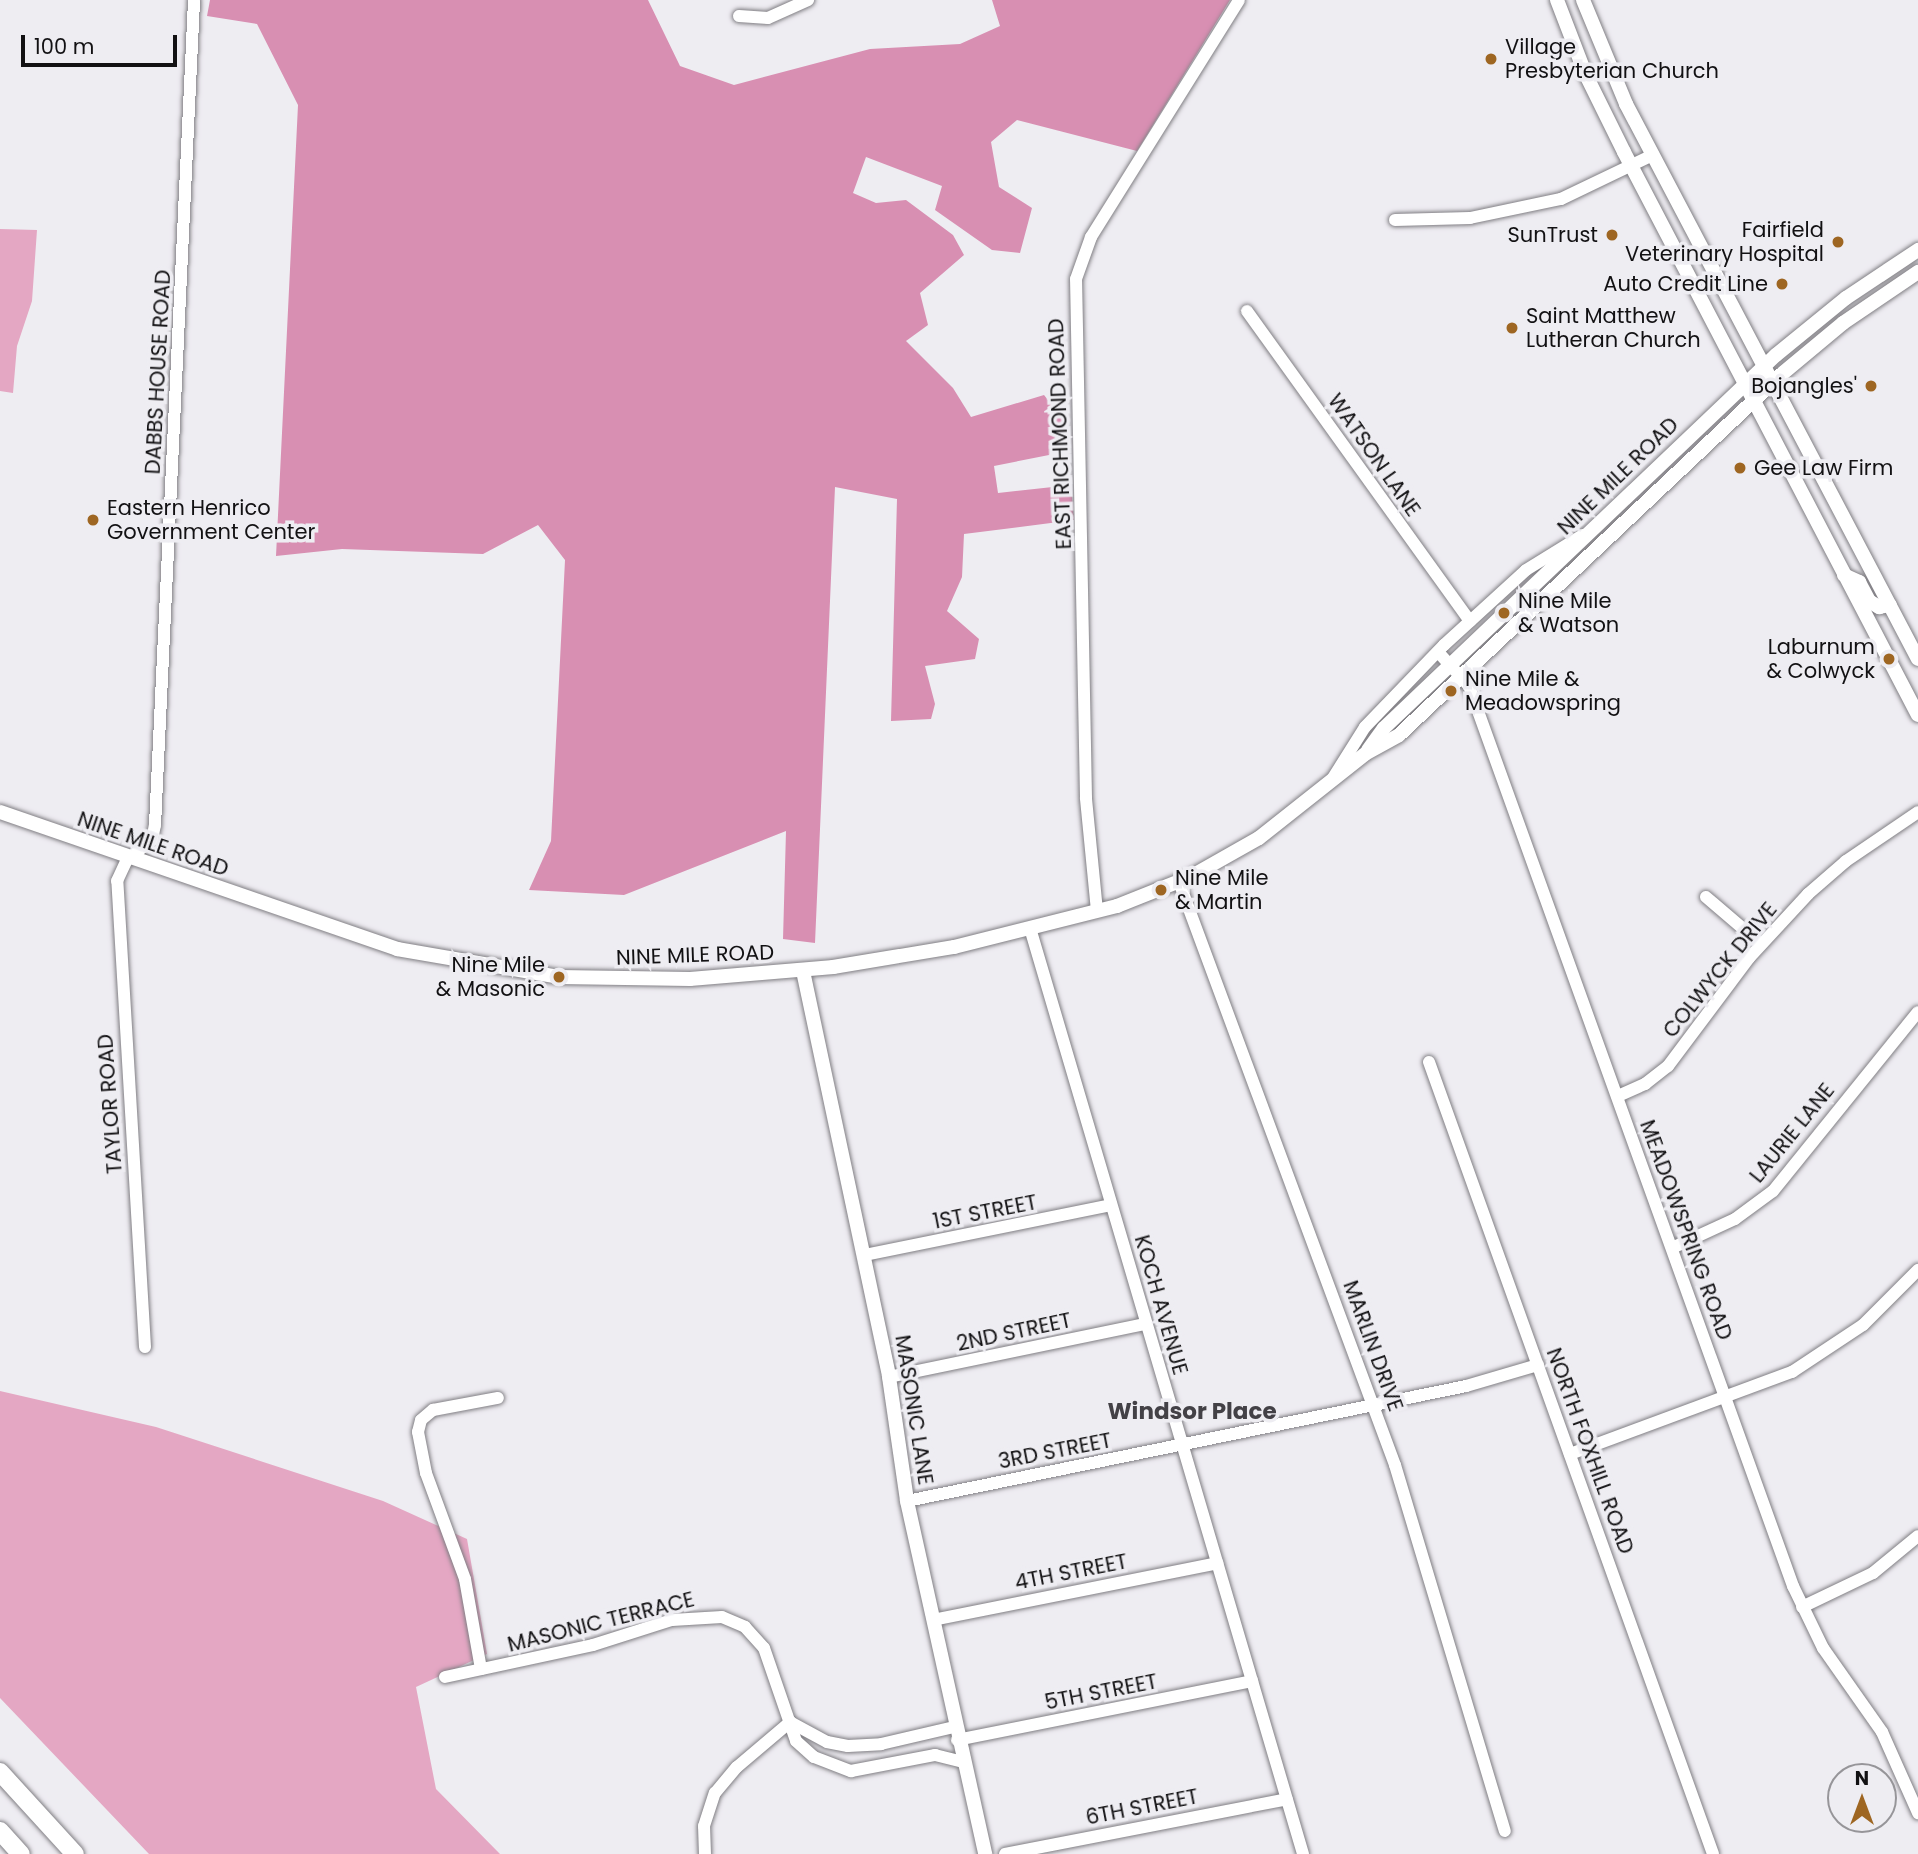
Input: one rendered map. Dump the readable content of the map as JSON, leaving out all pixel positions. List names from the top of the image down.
{
  "streets": {
    "main road": ["NINE MILE ROAD", "MASONIC LANE"],
    "street": [
      "DABBS HOUSE ROAD",
      "EAST RICHMOND ROAD",
      "WATSON LANE",
      "COLWYCK DRIVE",
      "TAYLOR ROAD",
      "LAURIE LANE",
      "1ST STREET",
      "MEADOWSPRING ROAD",
      "KOCH AVENUE",
      "2ND STREET",
      "MARLIN DRIVE",
      "3RD STREET",
      "NORTH FOXHILL ROAD",
      "4TH STREET",
      "MASONIC TERRACE",
      "5TH STREET",
      "6TH STREET"
    ]
  },
  "crossings": [
    ["DABBS HOUSE ROAD", "NINE MILE ROAD"],
    ["DABBS HOUSE ROAD", "TAYLOR ROAD"],
    ["EAST RICHMOND ROAD", "NINE MILE ROAD"],
    ["NINE MILE ROAD", "TAYLOR ROAD"],
    ["NINE MILE ROAD", "MEADOWSPRING ROAD"],
    ["NINE MILE ROAD", "KOCH AVENUE"],
    ["NINE MILE ROAD", "MARLIN DRIVE"],
    ["NINE MILE ROAD", "MASONIC LANE"],
    ["COLWYCK DRIVE", "MEADOWSPRING ROAD"],
    ["LAURIE LANE", "MEADOWSPRING ROAD"],
    ["1ST STREET", "KOCH AVENUE"],
    ["1ST STREET", "MASONIC LANE"],
    ["KOCH AVENUE", "2ND STREET"],
    ["KOCH AVENUE", "3RD STREET"],
    ["KOCH AVENUE", "4TH STREET"],
    ["KOCH AVENUE", "5TH STREET"],
    ["KOCH AVENUE", "6TH STREET"],
    ["2ND STREET", "MASONIC LANE"],
    ["MARLIN DRIVE", "3RD STREET"],
    ["MASONIC LANE", "3RD STREET"],
    ["MASONIC LANE", "4TH STREET"],
    ["MASONIC LANE", "MASONIC TERRACE"],
    ["MASONIC LANE", "5TH STREET"],
    ["3RD STREET", "NORTH FOXHILL ROAD"]
  ],
  "districts": ["Windsor Place"],
  "places": [
    "Village Presbyterian Church",
    "SunTrust",
    "Fairfield Veterinary Hospital",
    "Auto Credit Line",
    "Saint Matthew Lutheran Church",
    "Bojangles'",
    "Gee Law Firm",
    "Eastern Henrico Government Center",
    "Nine Mile & Watson",
    "Laburnum & Colwyck",
    "Nine Mile & Meadowspring",
    "Nine Mile & Martin",
    "Nine Mile & Masonic"
  ],
  "scale_bar": "100 m",
  "north": "top"
}
